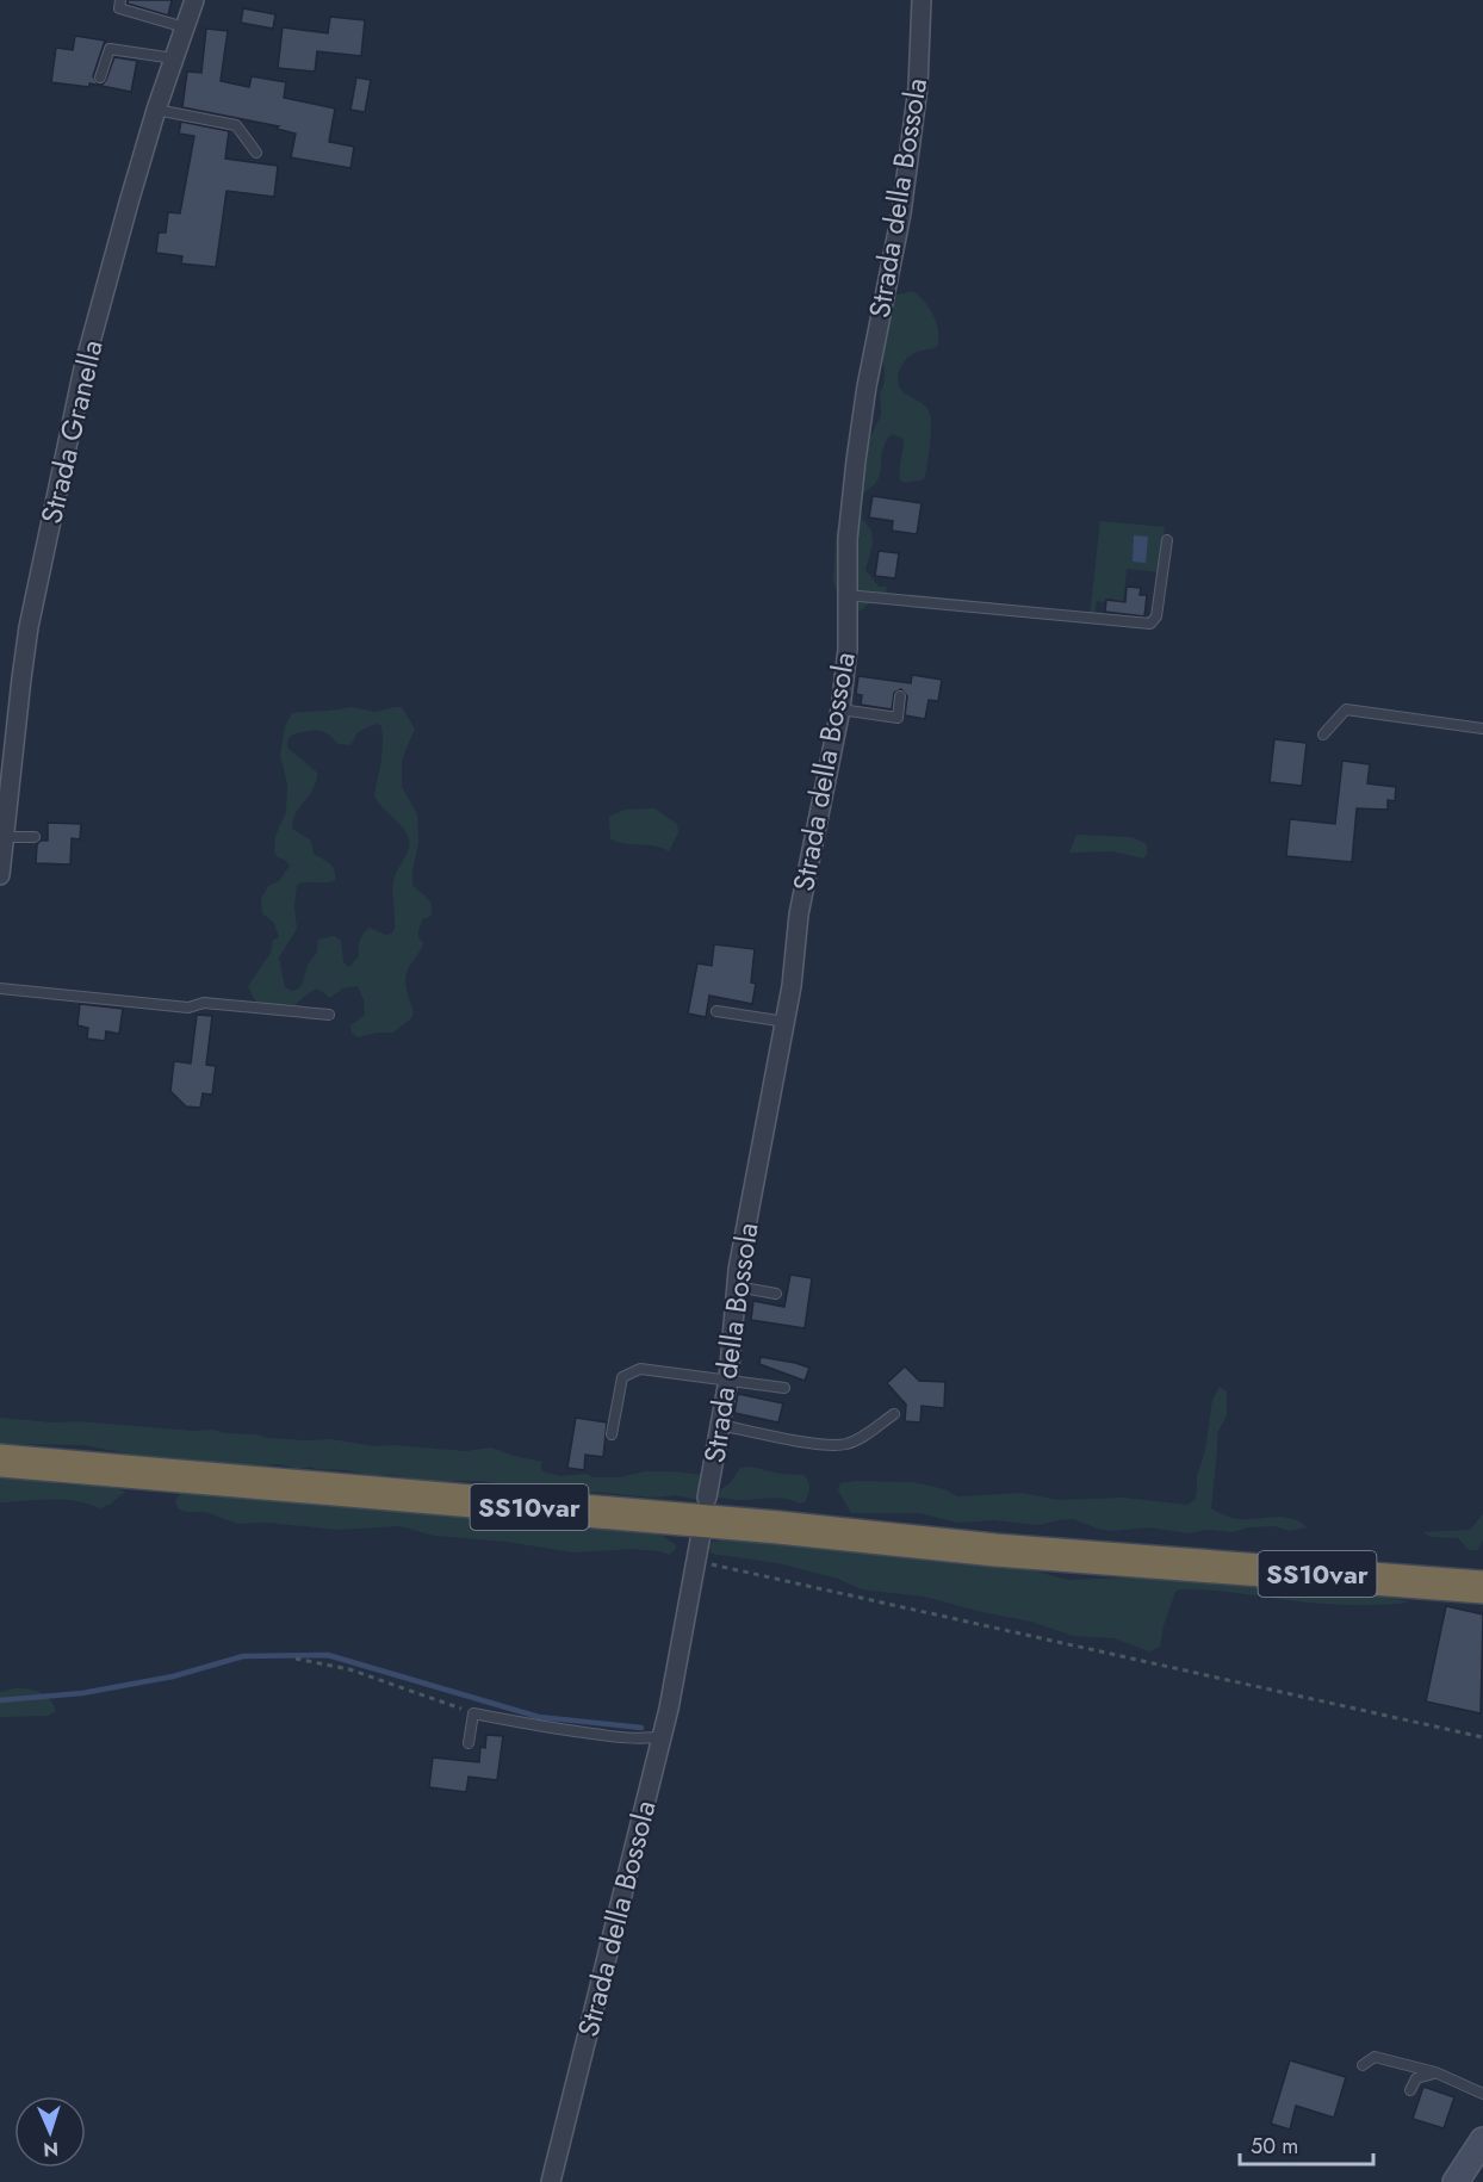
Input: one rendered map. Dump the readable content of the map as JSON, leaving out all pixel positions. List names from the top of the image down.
{
  "streets": {
    "highway": ["SS10var"],
    "street": ["Strada della Bossola", "Strada Granella"]
  },
  "scale_bar": "50 m",
  "north": "bottom"
}
